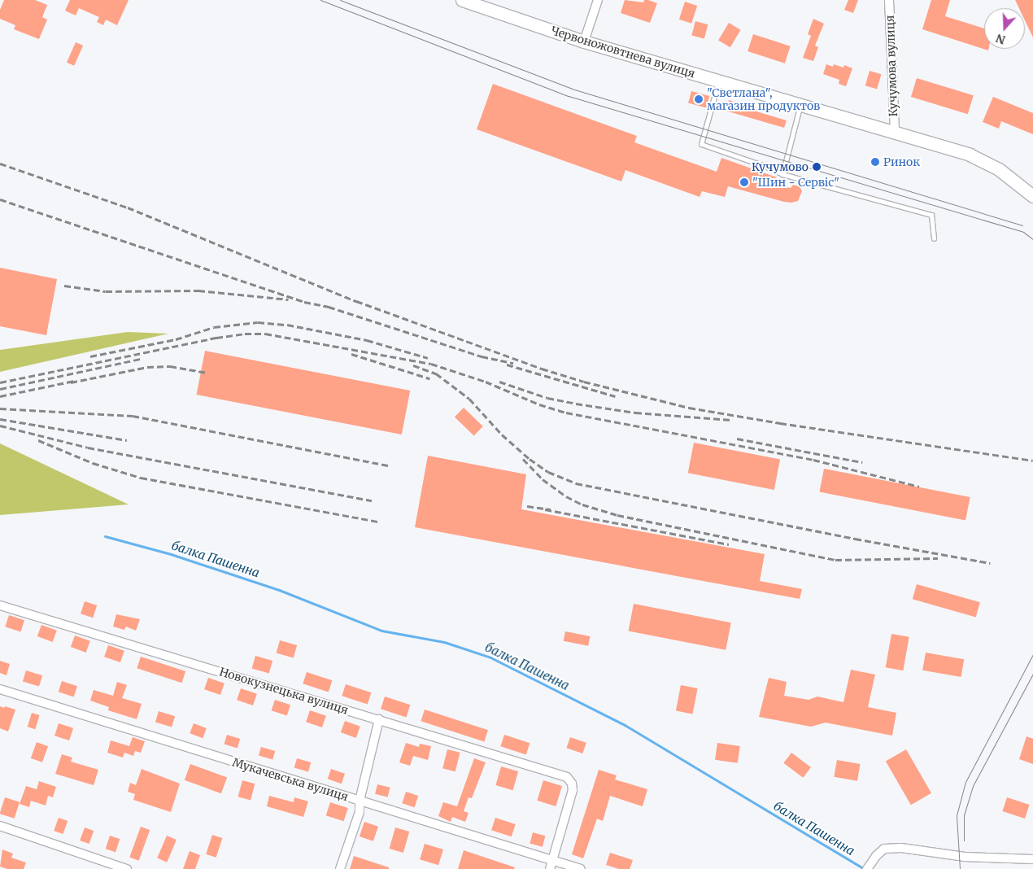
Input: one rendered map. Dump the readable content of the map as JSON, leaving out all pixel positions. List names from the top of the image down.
{
  "streets": {
    "main road": ["Червоножовтнева вулиця"],
    "street": ["Кучумова вулиця", "Новокузнецька вулиця", "Мукачевська вулиця"]
  },
  "crossings": [
    ["Червоножовтнева вулиця", "Кучумова вулиця"],
    ["Новокузнецька вулиця", "Мукачевська вулиця"]
  ],
  "water": ["балка Пашенна"],
  "places": [
    "\"Светлана\", магазин продуктов",
    "Ринок",
    "Кучумово",
    "\"Шин - Сервіс\""
  ],
  "north": "bottom"
}
